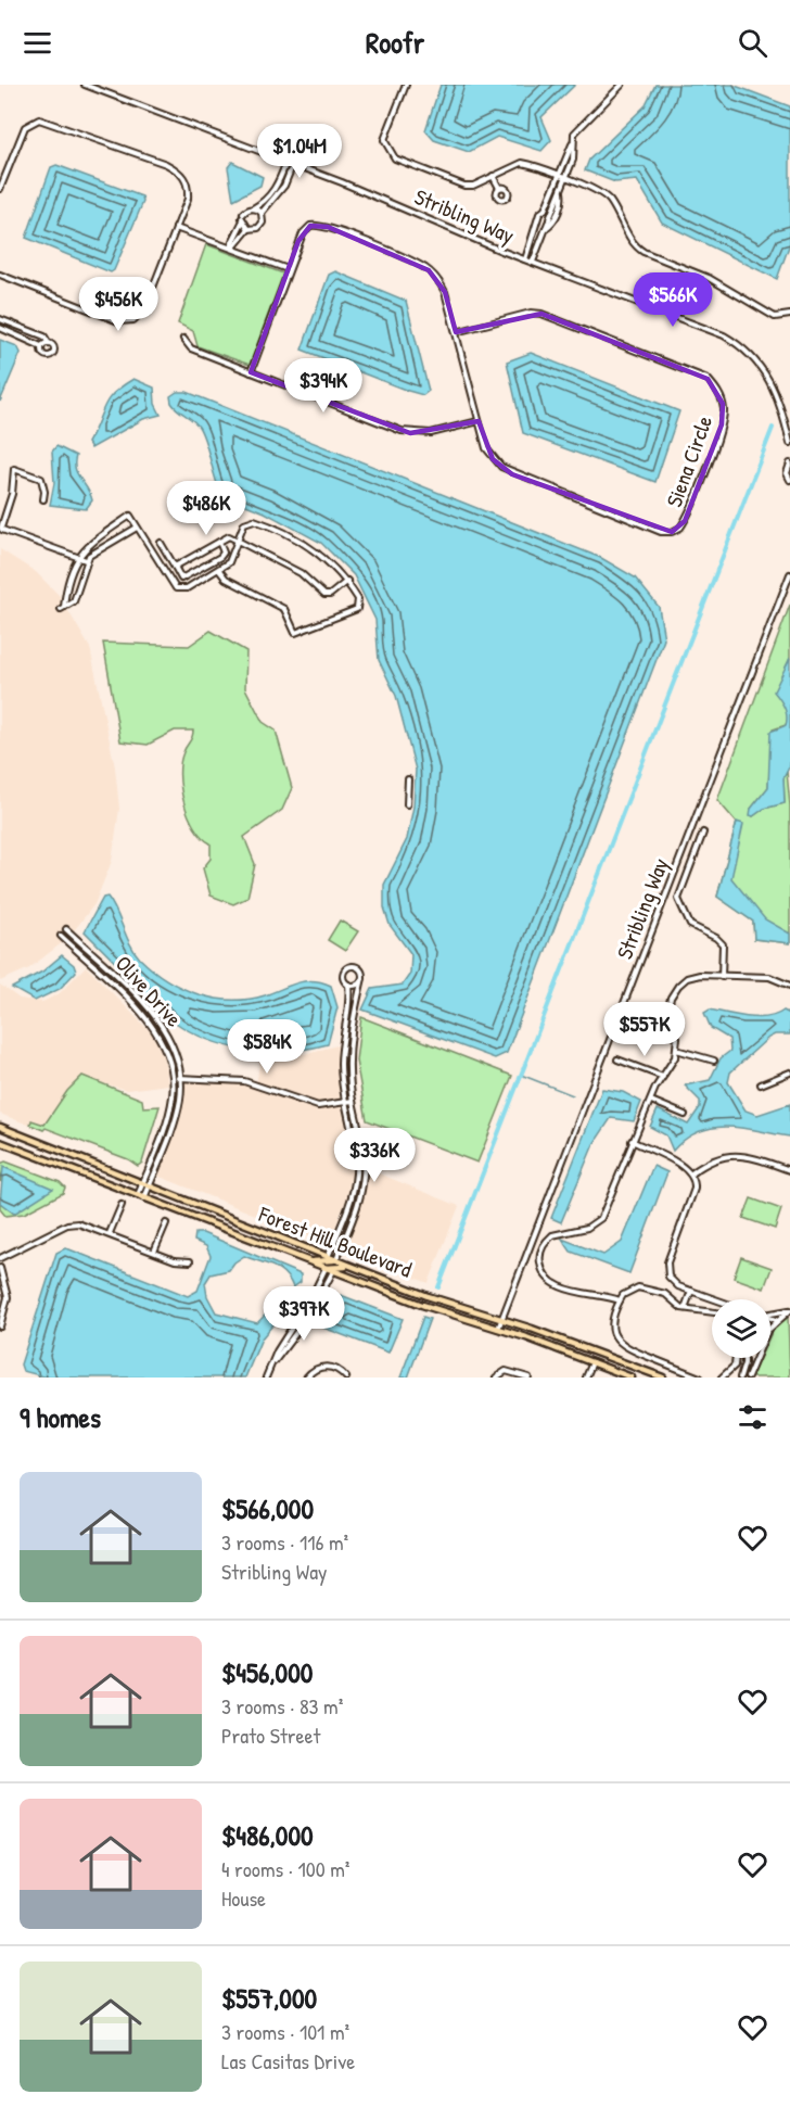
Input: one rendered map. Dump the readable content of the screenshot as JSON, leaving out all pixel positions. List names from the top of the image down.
{
  "streets": {
    "main road": ["Forest Hill Boulevard"],
    "street": ["Stribling Way", "Siena Circle", "Olive Drive"]
  },
  "crossings": [
    ["Stribling Way", "Forest Hill Boulevard"],
    ["Olive Drive", "Forest Hill Boulevard"]
  ],
  "page": {
    "header": "Roofr",
    "price": [
      "$1.04M",
      "$566K",
      "$456K",
      "$394K",
      "$486K",
      "$557K",
      "$584K",
      "$336K",
      "$397K"
    ],
    "heading": "9 homes",
    "list": [
      {
        "name": "$566,000",
        "note": "3 rooms · 116 m² · Stribling Way"
      },
      {
        "name": "$456,000",
        "note": "3 rooms · 83 m² · Prato Street"
      },
      {
        "name": "$486,000",
        "note": "4 rooms · 100 m² · House"
      },
      {
        "name": "$557,000",
        "note": "3 rooms · 101 m² · Las Casitas Drive"
      }
    ]
  }
}
